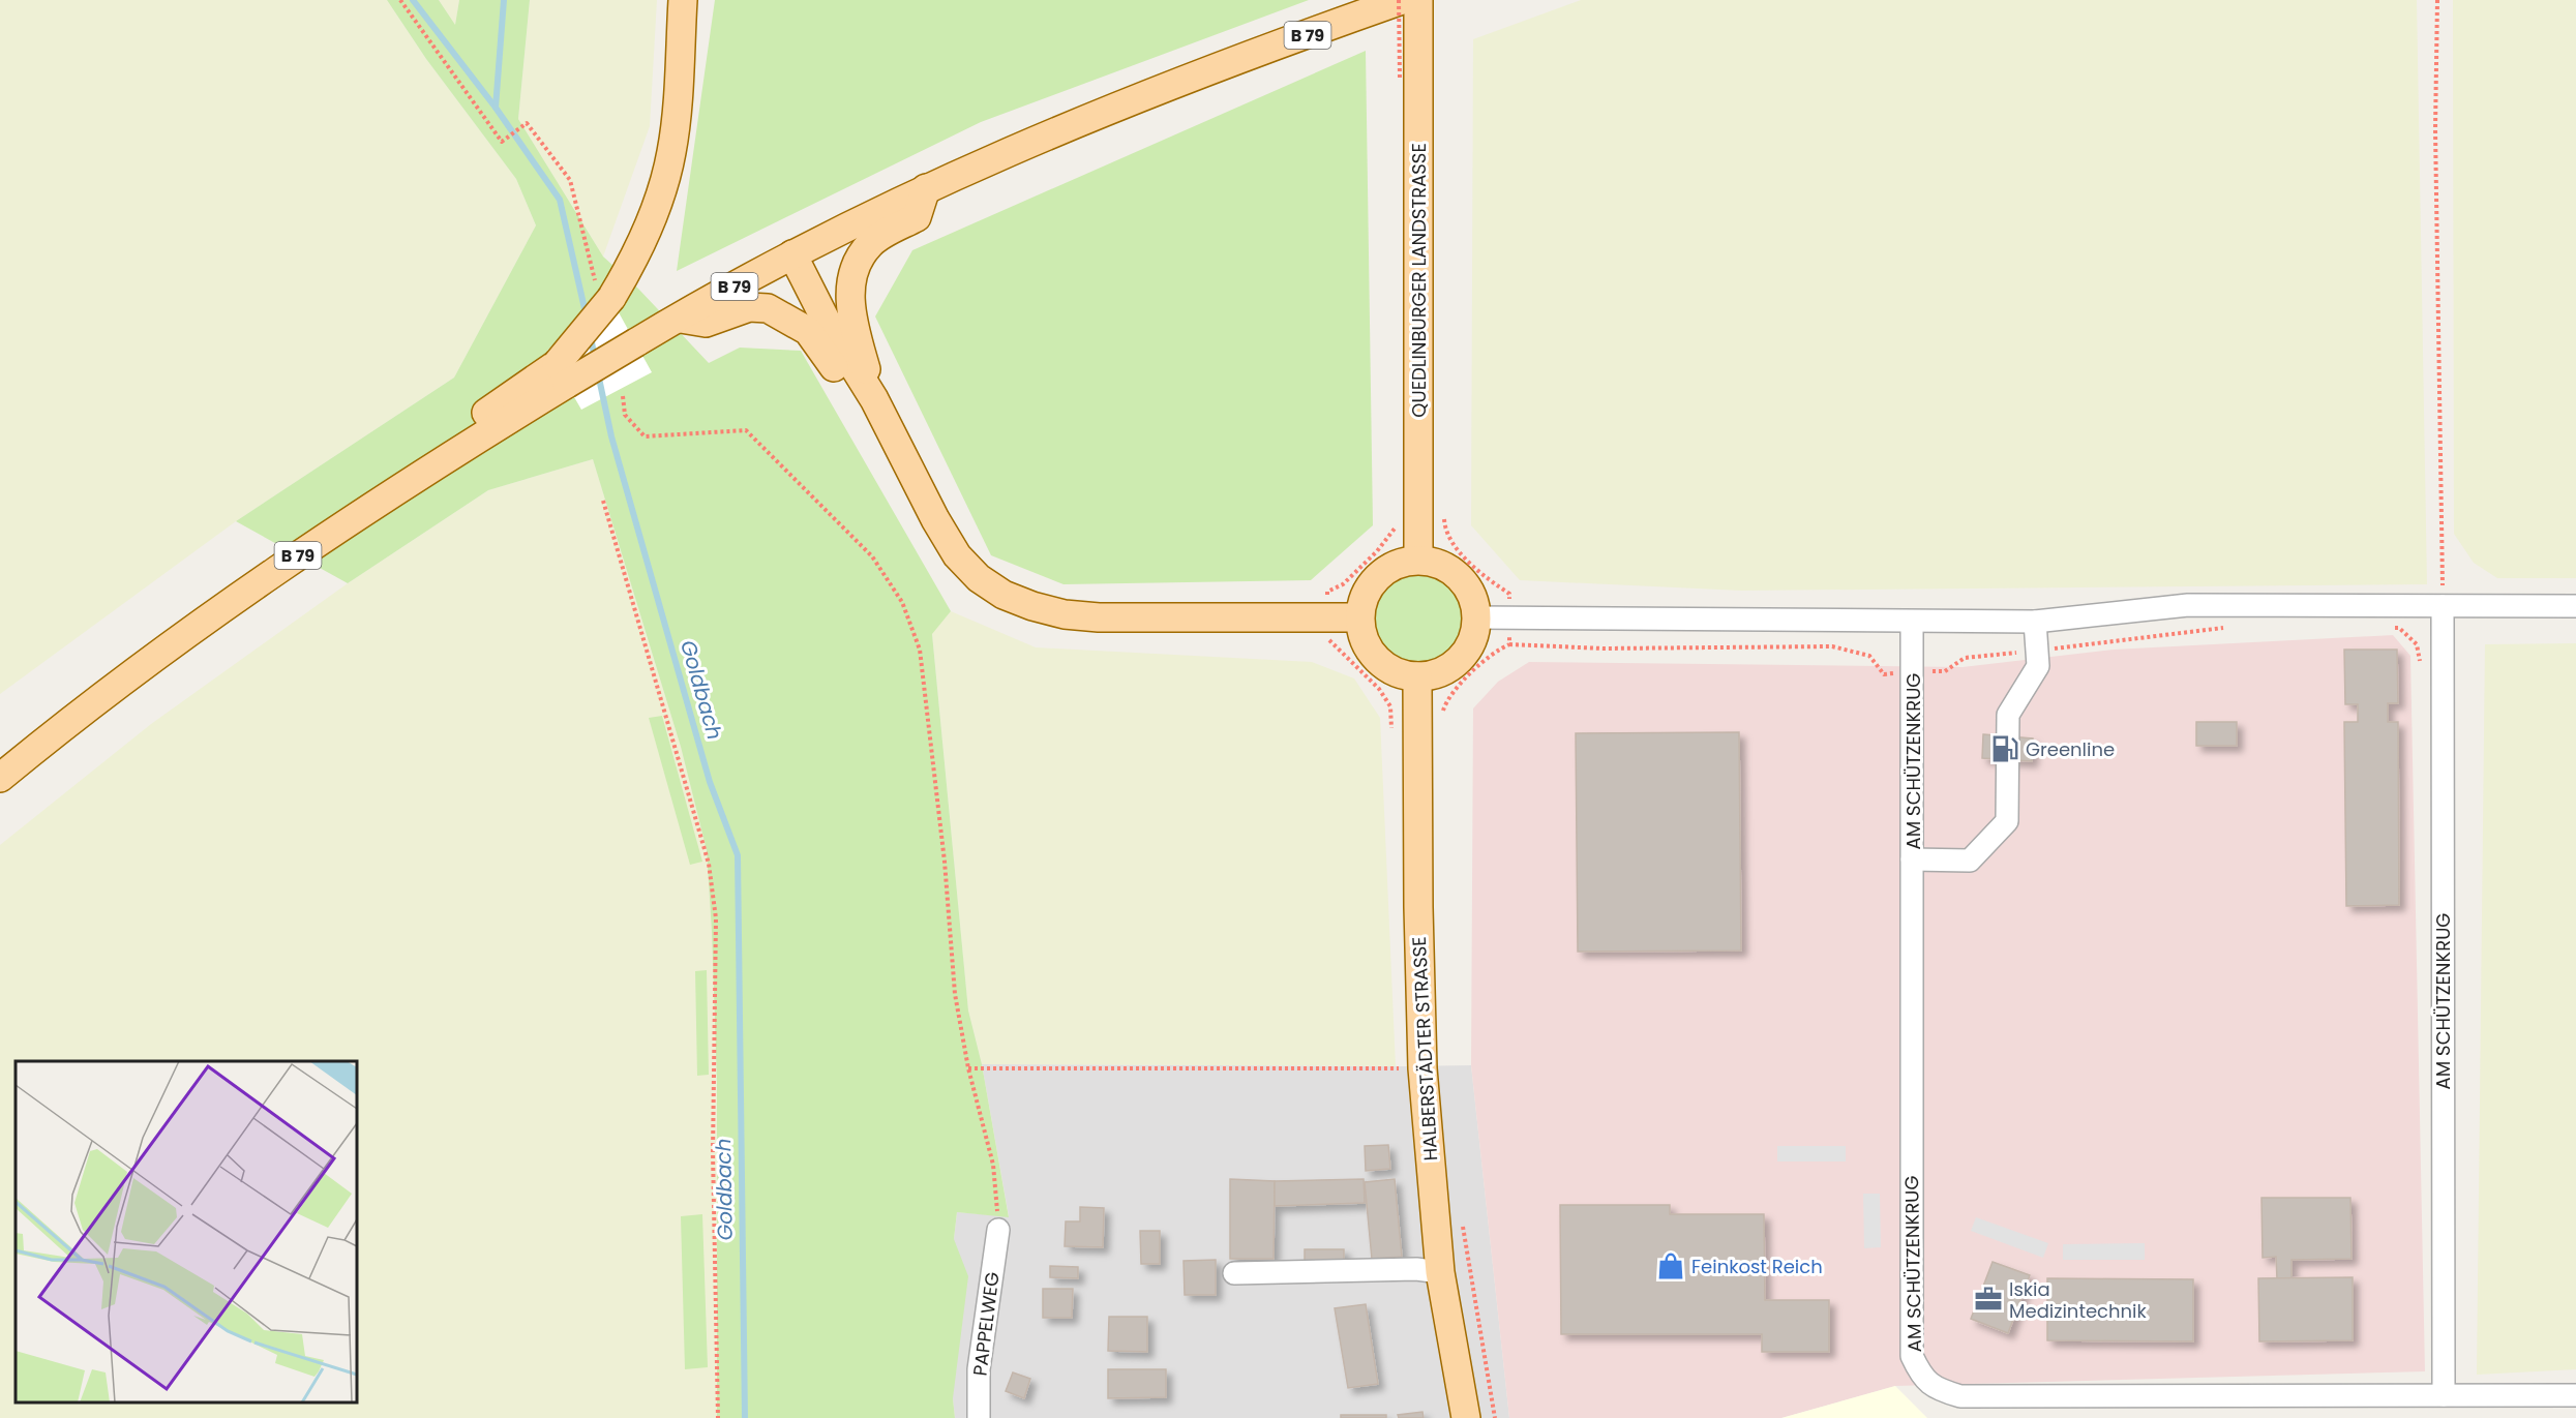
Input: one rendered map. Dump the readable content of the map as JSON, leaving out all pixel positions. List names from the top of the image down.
{
  "streets": {
    "main road": ["B 79", "QUEDLINBURGER LANDSTRASSE", "HALBERSTÄDTER STRASSE"],
    "street": ["AM SCHÜTZENKRUG", "PAPPELWEG"]
  },
  "crossings": [
    ["QUEDLINBURGER LANDSTRASSE", "HALBERSTÄDTER STRASSE"]
  ],
  "water": ["Goldbach"],
  "places": {
    "fuel station": ["Greenline"],
    "shop": ["Feinkost Reich"],
    "office": ["Iskia Medizintechnik"]
  }
}
